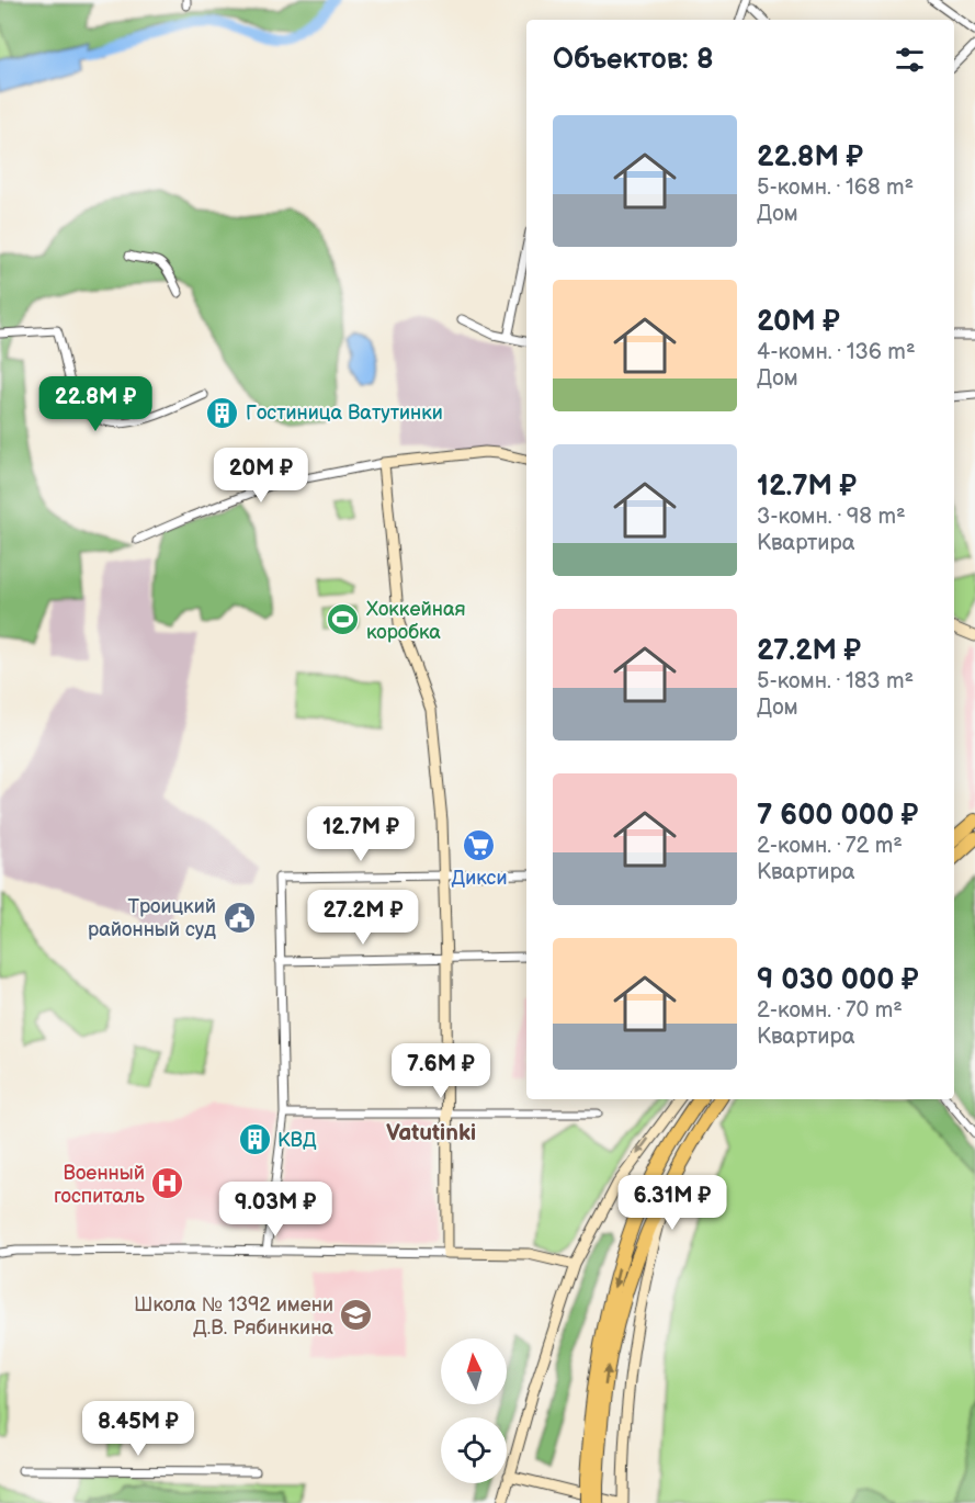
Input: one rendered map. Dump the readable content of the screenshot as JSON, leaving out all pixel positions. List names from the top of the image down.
{
  "districts": ["Vatutinki"],
  "places": {
    "building": ["Гостиница Ватутинки", "КВД"],
    "sports": ["Хоккейная коробка"],
    "supermarket": ["Дикси"],
    "public building": ["Троицкий районный суд"],
    "hospital": ["Военный госпиталь"],
    "school or university": ["Школа № 1392 имени Д.В. Рябинкина"]
  },
  "north": "top",
  "page": {
    "heading": "Объектов: 8",
    "list": [
      {
        "name": "22.8M ₽",
        "note": "5-комн. · 168 m² · Дом"
      },
      {
        "name": "20M ₽",
        "note": "4-комн. · 136 m² · Дом"
      },
      {
        "name": "12.7M ₽",
        "note": "3-комн. · 98 m² · Квартира"
      },
      {
        "name": "27.2M ₽",
        "note": "5-комн. · 183 m² · Дом"
      },
      {
        "name": "7 600 000 ₽",
        "note": "2-комн. · 72 m² · Квартира"
      },
      {
        "name": "9 030 000 ₽",
        "note": "2-комн. · 70 m² · Квартира"
      }
    ],
    "price": [
      "22.8M ₽",
      "20M ₽",
      "12.7M ₽",
      "27.2M ₽",
      "7.6M ₽",
      "6.31M ₽",
      "9.03M ₽",
      "8.45M ₽"
    ]
  }
}
